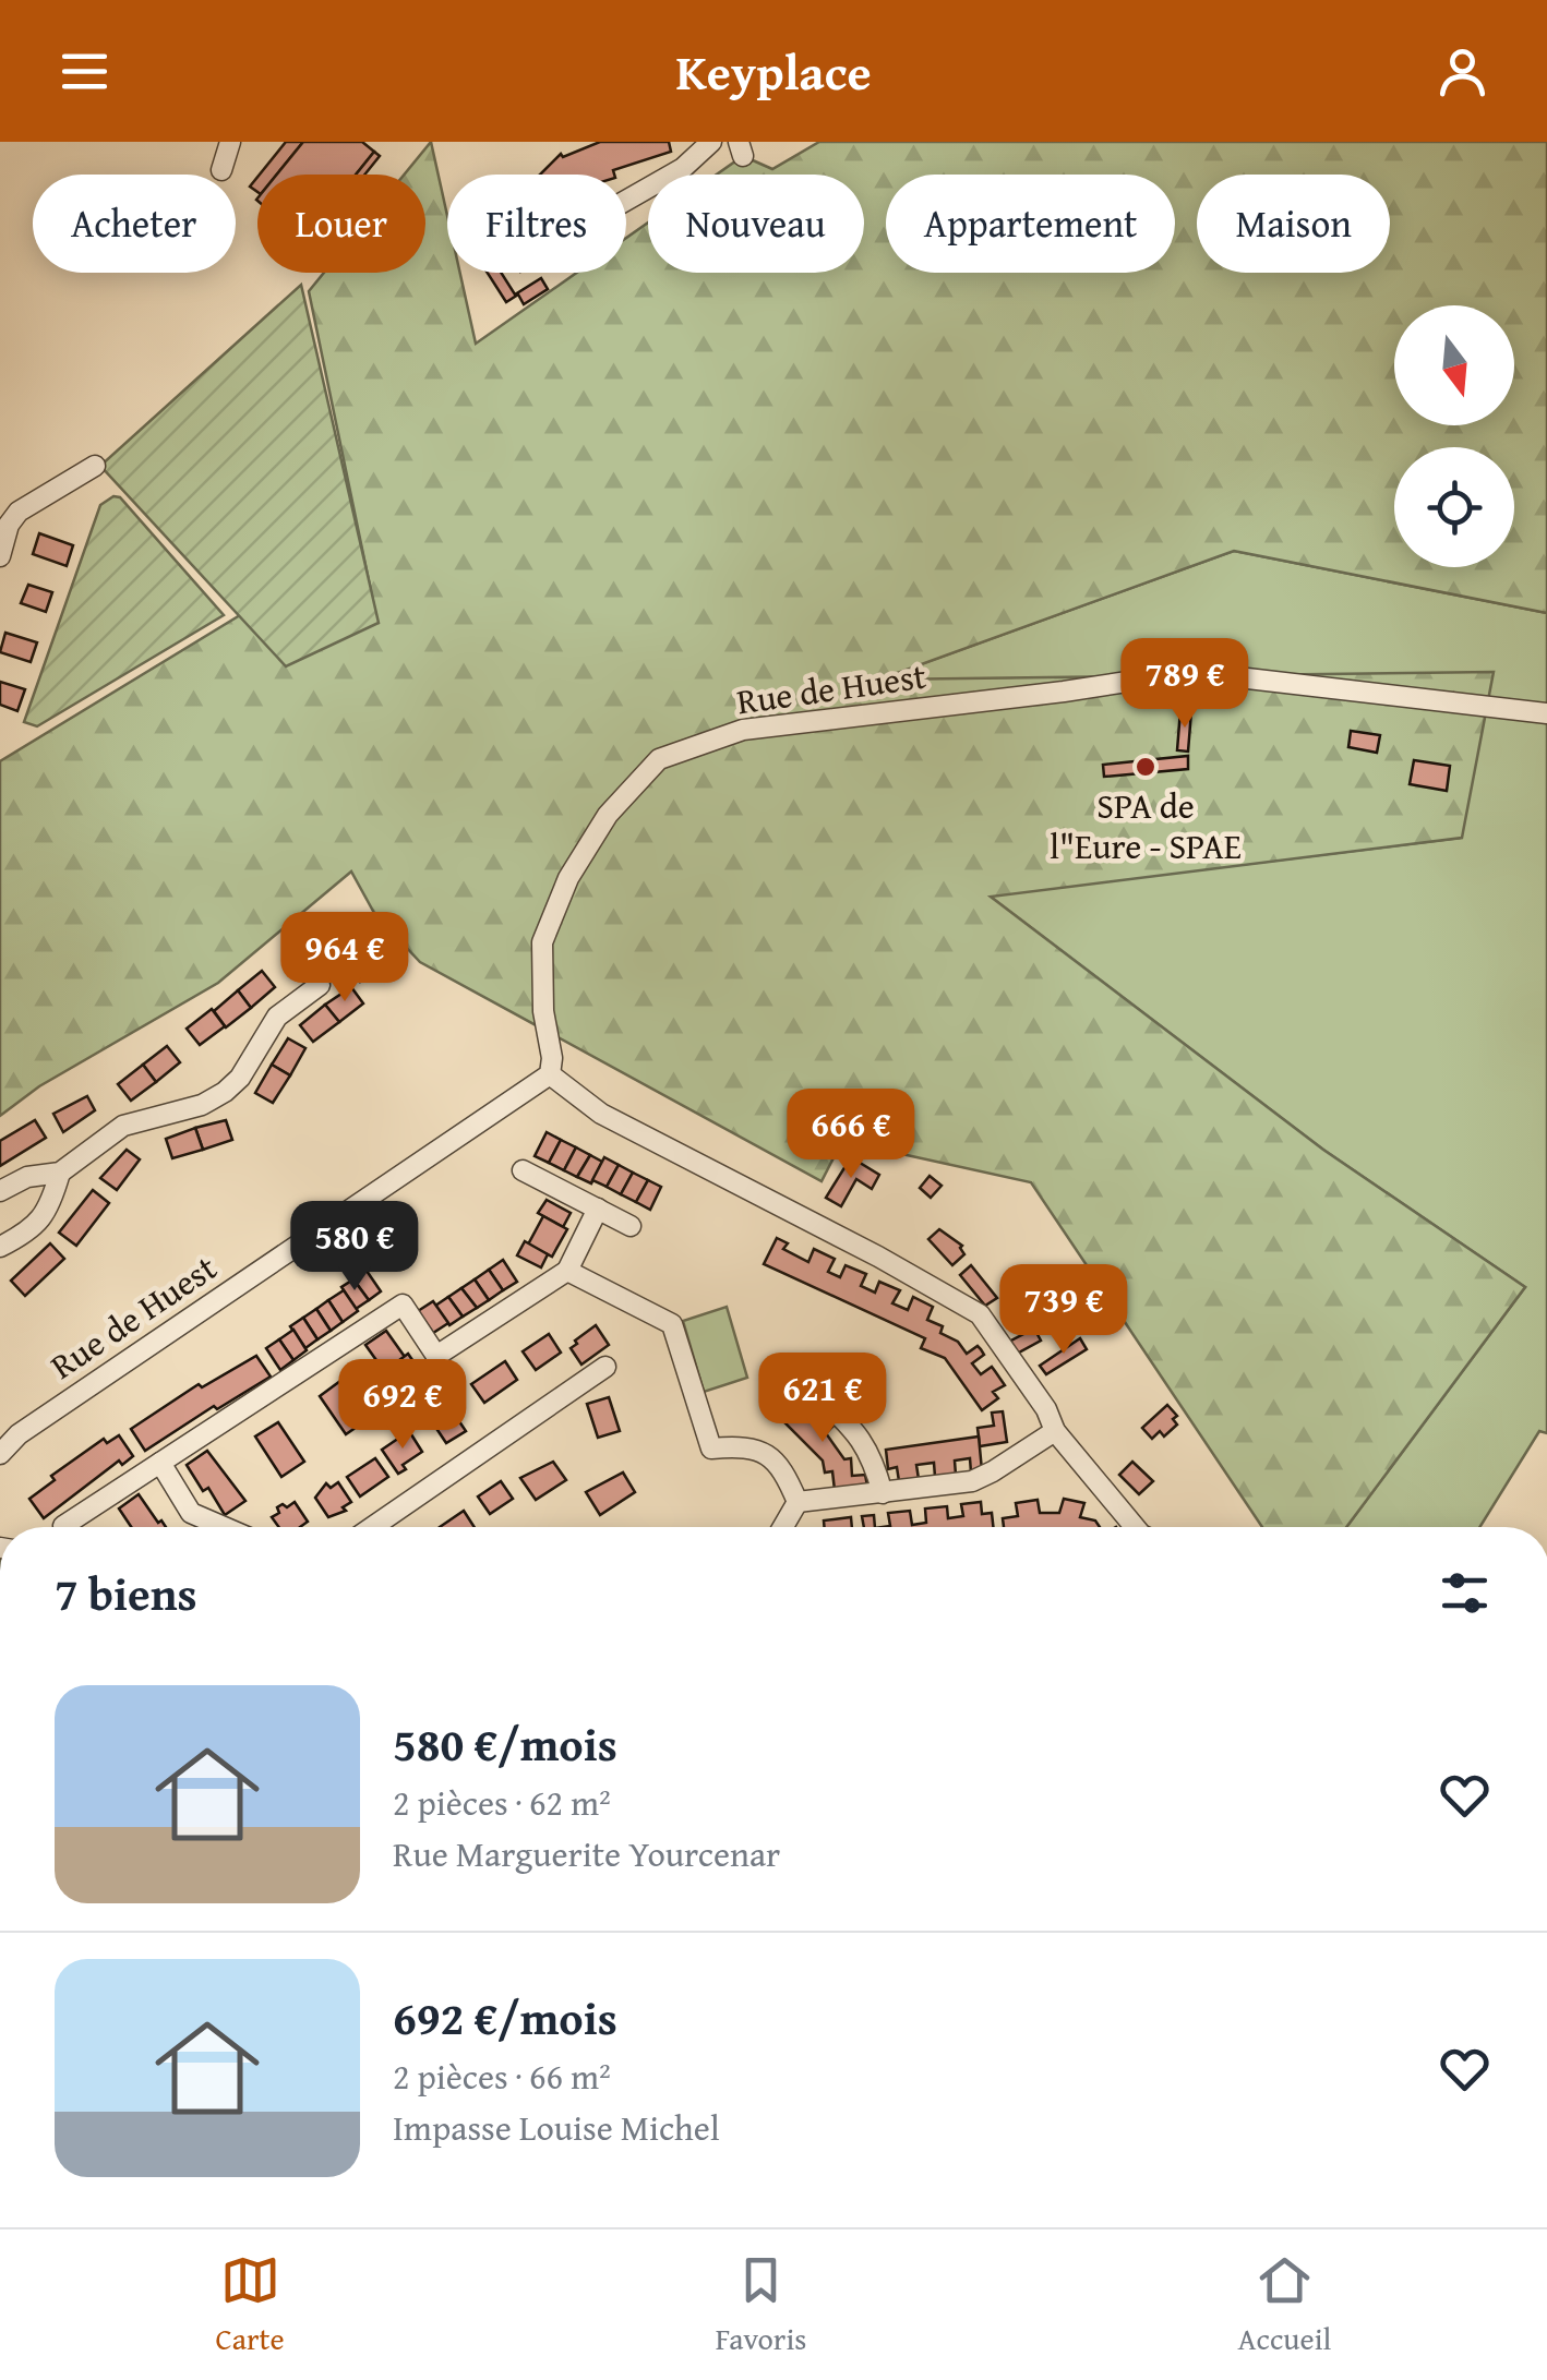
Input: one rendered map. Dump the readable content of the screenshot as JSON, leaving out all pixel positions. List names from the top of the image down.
{
  "streets": {
    "street": ["Rue de Huest"]
  },
  "places": ["SPA de l\"Eure - SPAE"],
  "north": "bottom",
  "page": {
    "header": "Keyplace",
    "chip": [
      "Acheter",
      "Louer",
      "Filtres",
      "Nouveau",
      "Appartement",
      "Maison"
    ],
    "price": [
      "789 €",
      "964 €",
      "666 €",
      "580 €",
      "739 €",
      "621 €",
      "692 €"
    ],
    "heading": "7 biens",
    "list": [
      {
        "name": "580 €/mois",
        "note": "2 pièces · 62 m² · Rue Marguerite Yourcenar"
      },
      {
        "name": "692 €/mois",
        "note": "2 pièces · 66 m² · Impasse Louise Michel"
      }
    ],
    "tabs": ["Carte", "Favoris", "Accueil"]
  }
}
